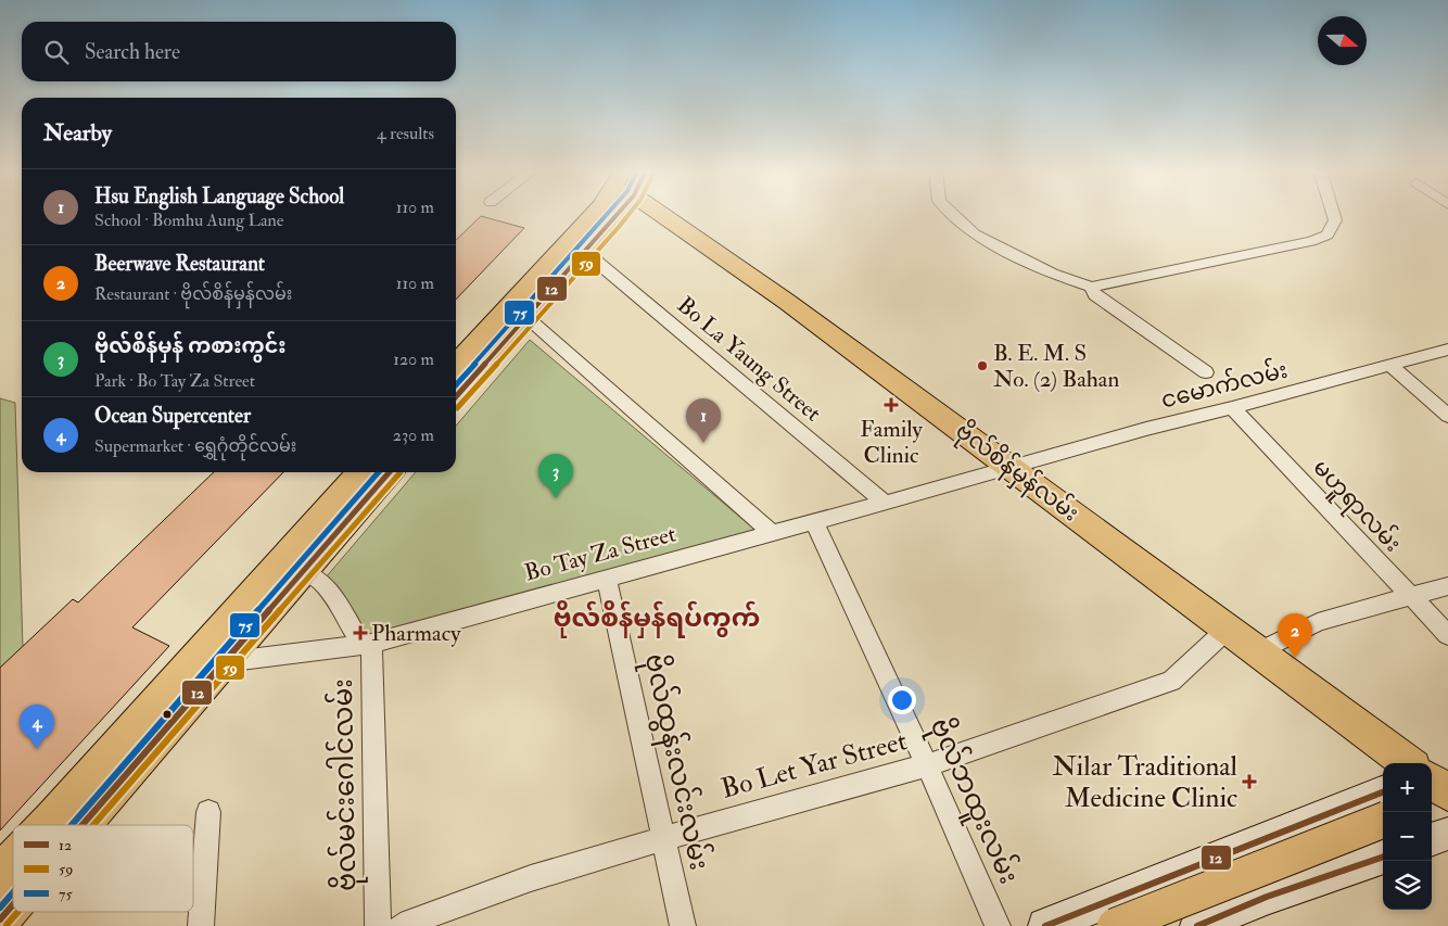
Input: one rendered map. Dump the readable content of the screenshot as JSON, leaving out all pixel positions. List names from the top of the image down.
{
  "streets": {
    "main road": ["ဗိုလ်စိန်မှန်လမ်း"],
    "street": [
      "Bo La Yaung Street",
      "ငမောက်လမ်း",
      "မဟူရာလမ်း",
      "Bo Tay Za Street",
      "ဗိုလ်ထွန်းလင်းလမ်း",
      "Bo Let Yar Street",
      "ဗိုလ်မင်းဂေါင်လမ်း",
      "ဗိုလ်ဘထူးလမ်း"
    ]
  },
  "crossings": [
    ["Bo La Yaung Street", "Bo Tay Za Street"],
    ["ငမောက်လမ်း", "ဗိုလ်စိန်မှန်လမ်း"],
    ["ငမောက်လမ်း", "မဟူရာလမ်း"],
    ["ငမောက်လမ်း", "Bo Tay Za Street"],
    ["ဗိုလ်စိန်မှန်လမ်း", "Bo Tay Za Street"],
    ["ဗိုလ်စိန်မှန်လမ်း", "Bo Let Yar Street"],
    ["Bo Tay Za Street", "ဗိုလ်ထွန်းလင်းလမ်း"],
    ["Bo Tay Za Street", "ဗိုလ်မင်းဂေါင်လမ်း"],
    ["Bo Tay Za Street", "ဗိုလ်ဘထူးလမ်း"],
    ["ဗိုလ်ထွန်းလင်းလမ်း", "Bo Let Yar Street"],
    ["Bo Let Yar Street", "ဗိုလ်ဘထူးလမ်း"]
  ],
  "districts": ["ဗိုလ်စိန်မှန်ရပ်ကွက်"],
  "places": {
    "other": ["B. E. M. S No. (2) Bahan"],
    "health": ["Family Clinic", "Pharmacy", "Nilar Traditional Medicine Clinic"]
  },
  "lines": ["transit line 12", "transit line 59", "transit line 75"],
  "legend": ["12", "59", "75"],
  "north": "right",
  "page": {
    "search": "Search here",
    "heading": ["Nearby", "4 results"],
    "list": [
      {
        "mark": "1",
        "name": "Hsu English Language School",
        "note": "School · Bomhu Aung Lane",
        "value": "110 m"
      },
      {
        "mark": "2",
        "name": "Beerwave Restaurant",
        "note": "Restaurant · ဗိုလ်စိန်မှန်လမ်း",
        "value": "110 m"
      },
      {
        "mark": "3",
        "name": "ဗိုလ်စိန်မှန် ကစားကွင်း",
        "note": "Park · Bo Tay Za Street",
        "value": "120 m"
      },
      {
        "mark": "4",
        "name": "Ocean Supercenter",
        "note": "Supermarket · ရွှေဂုံတိုင်လမ်း",
        "value": "230 m"
      }
    ],
    "pins": [
      "1",
      "3",
      "2",
      "4"
    ],
    "map_buttons": ["+", "−"]
  }
}
